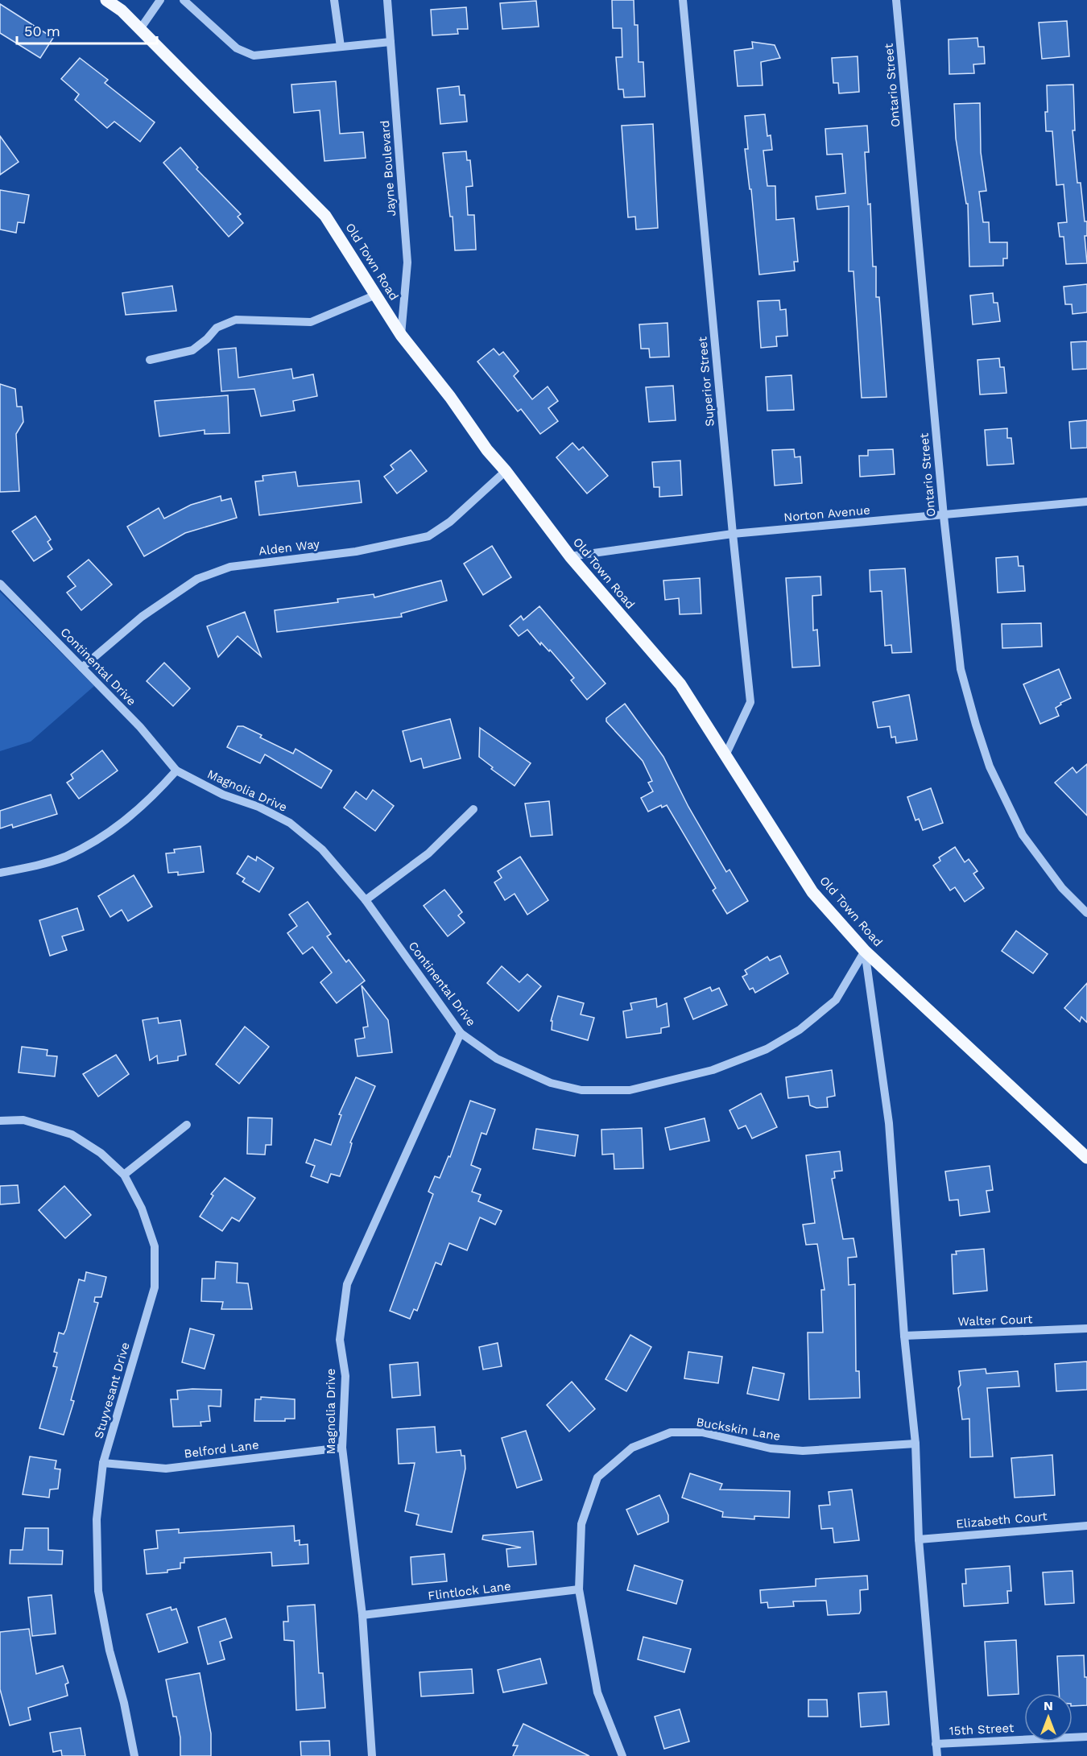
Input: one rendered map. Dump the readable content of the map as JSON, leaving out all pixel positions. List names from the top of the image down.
{
  "streets": {
    "main road": ["Old Town Road"],
    "street": [
      "Ontario Street",
      "Jayne Boulevard",
      "Superior Street",
      "Norton Avenue",
      "Alden Way",
      "Continental Drive",
      "Magnolia Drive",
      "Walter Court",
      "Stuyvesant Drive",
      "Buckskin Lane",
      "Belford Lane",
      "Elizabeth Court",
      "Flintlock Lane",
      "15th Street"
    ]
  },
  "crossings": [
    ["Ontario Street", "Norton Avenue"],
    ["Jayne Boulevard", "Old Town Road"],
    ["Old Town Road", "Superior Street"],
    ["Old Town Road", "Norton Avenue"],
    ["Old Town Road", "Alden Way"],
    ["Old Town Road", "Continental Drive"],
    ["Superior Street", "Norton Avenue"],
    ["Alden Way", "Continental Drive"],
    ["Continental Drive", "Magnolia Drive"],
    ["Magnolia Drive", "Belford Lane"],
    ["Magnolia Drive", "Flintlock Lane"],
    ["Stuyvesant Drive", "Belford Lane"],
    ["Buckskin Lane", "Flintlock Lane"]
  ],
  "scale_bar": "50 m",
  "north": "top"
}
